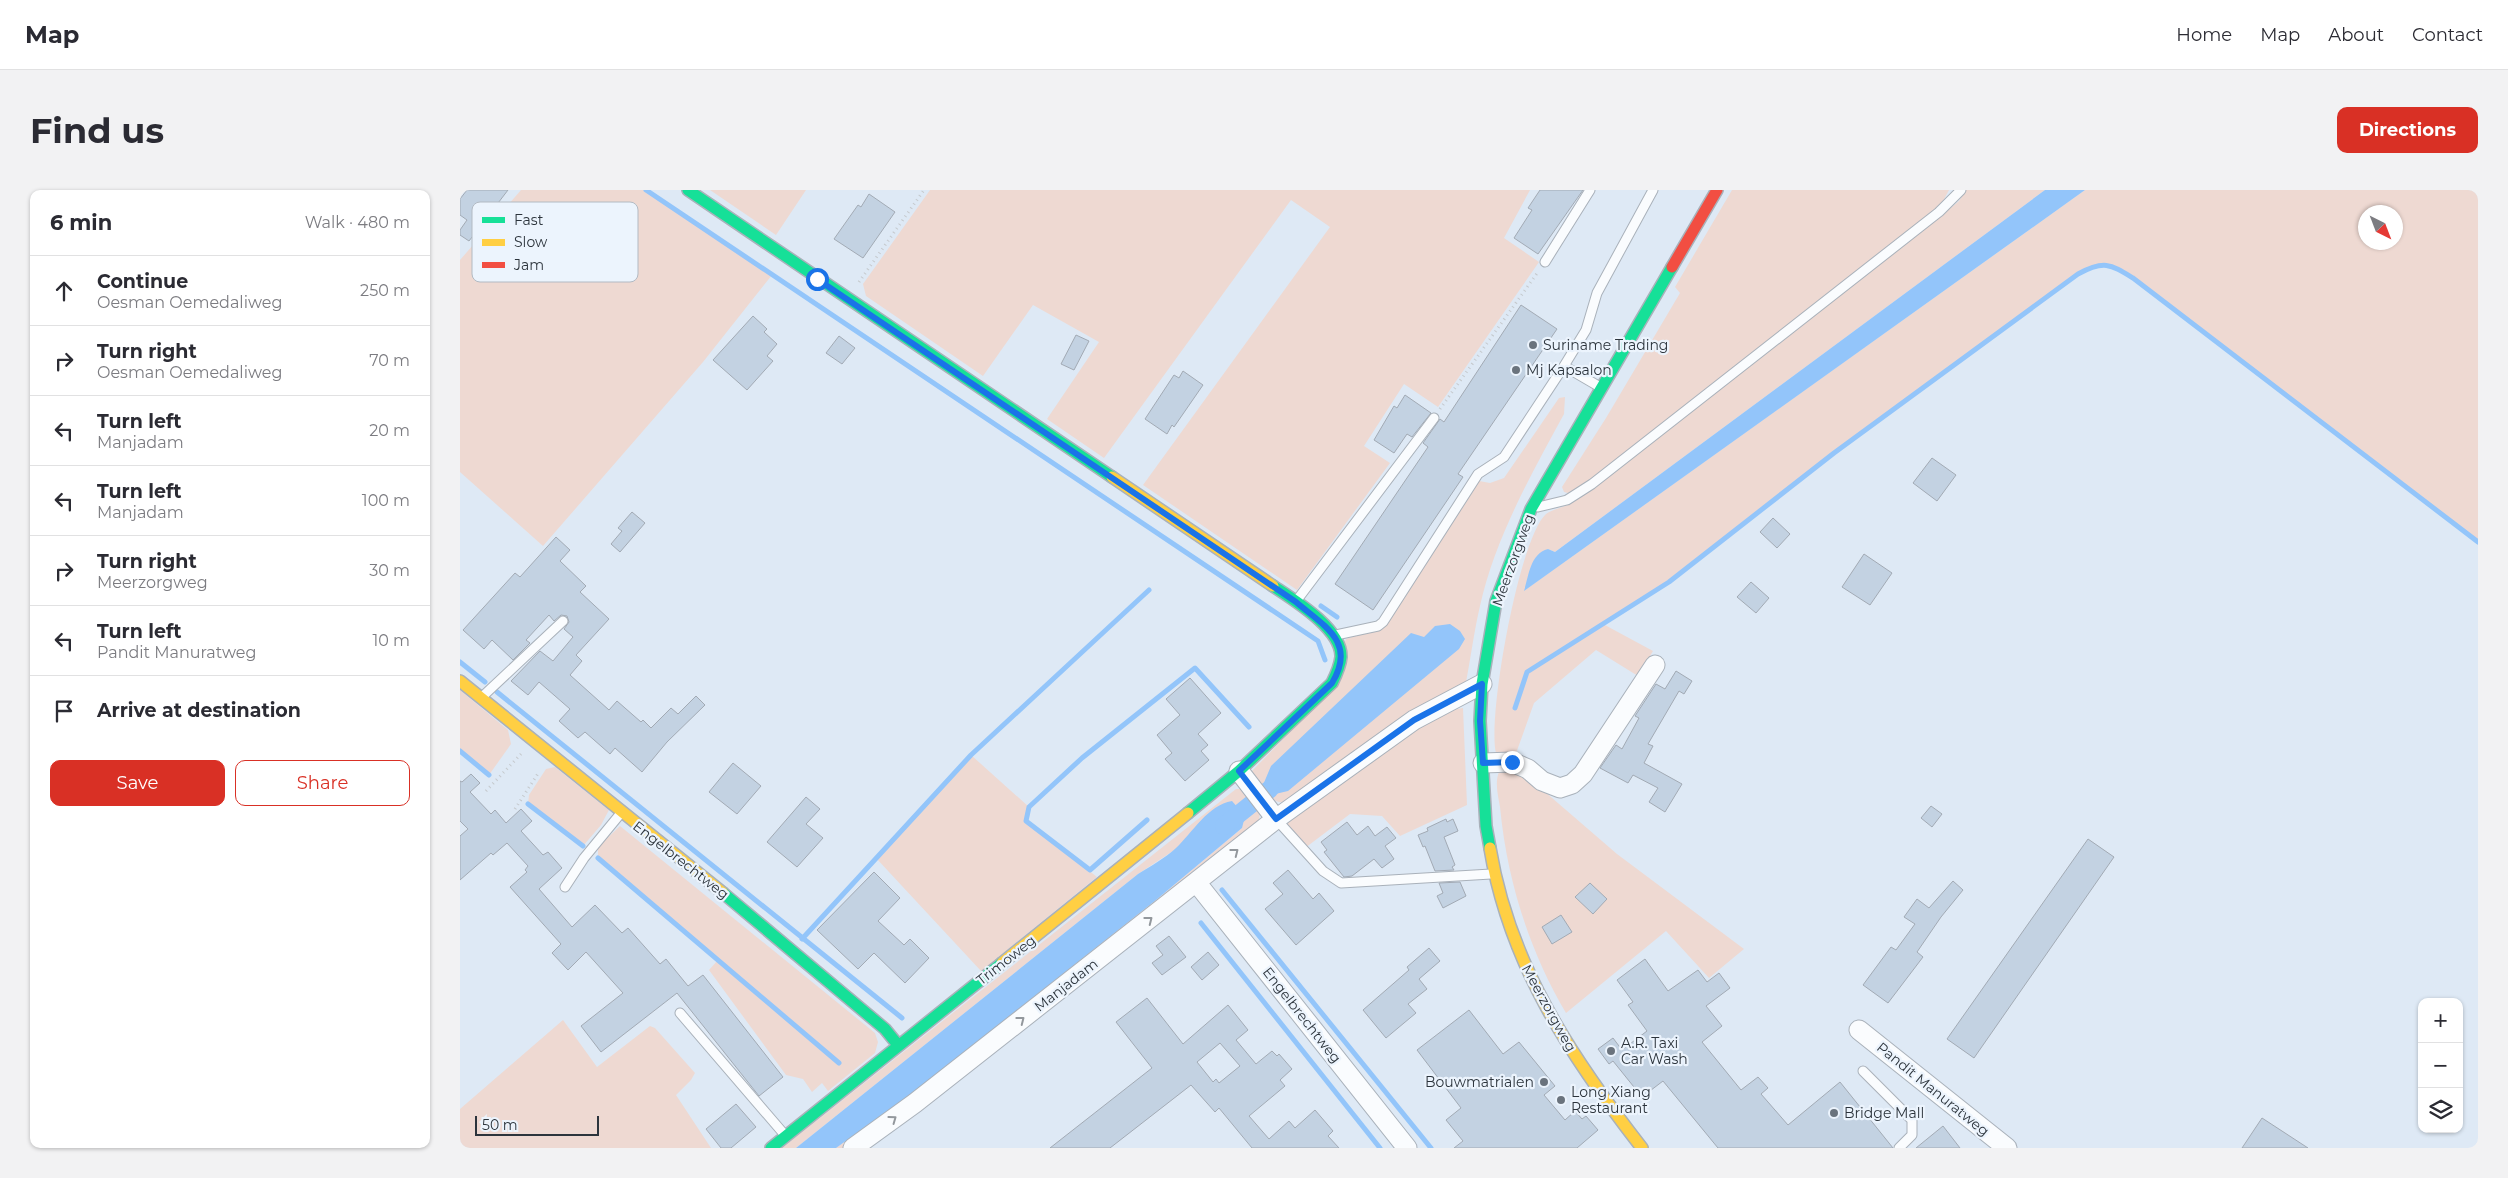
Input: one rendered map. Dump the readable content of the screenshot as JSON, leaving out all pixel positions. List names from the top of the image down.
{
  "streets": {
    "street": [
      "Meerzorgweg",
      "Engelbrechtweg",
      "Trimoweg",
      "Manjadam",
      "Pandit Manuratweg"
    ]
  },
  "crossings": [
    ["Meerzorgweg", "Manjadam"],
    ["Engelbrechtweg", "Trimoweg"],
    ["Engelbrechtweg", "Manjadam"]
  ],
  "one_way": ["Manjadam"],
  "places": [
    "Suriname Trading",
    "Mj Kapsalon",
    "A.R. Taxi Car Wash",
    "Bouwmatrialen",
    "Long Xiang Restaurant",
    "Bridge Mall"
  ],
  "legend": ["Fast", "Slow", "Jam"],
  "scale_bar": "50 m",
  "north": "bottom right",
  "page": {
    "header": "Map",
    "nav": [
      "Home",
      "Map",
      "About",
      "Contact"
    ],
    "buttons": [
      "Directions",
      ["Save", "Share"]
    ],
    "title": "Find us",
    "heading": ["6 min", "Walk · 480 m"],
    "list": [
      ["Continue", "Oesman Oemedaliweg", "250 m"],
      ["Turn right", "Oesman Oemedaliweg", "70 m"],
      ["Turn left", "Manjadam", "20 m"],
      ["Turn left", "Manjadam", "100 m"],
      ["Turn right", "Meerzorgweg", "30 m"],
      ["Turn left", "Pandit Manuratweg", "10 m"],
      "Arrive at destination"
    ],
    "map_buttons": ["+", "−"],
    "scale": "50 m"
  }
}
